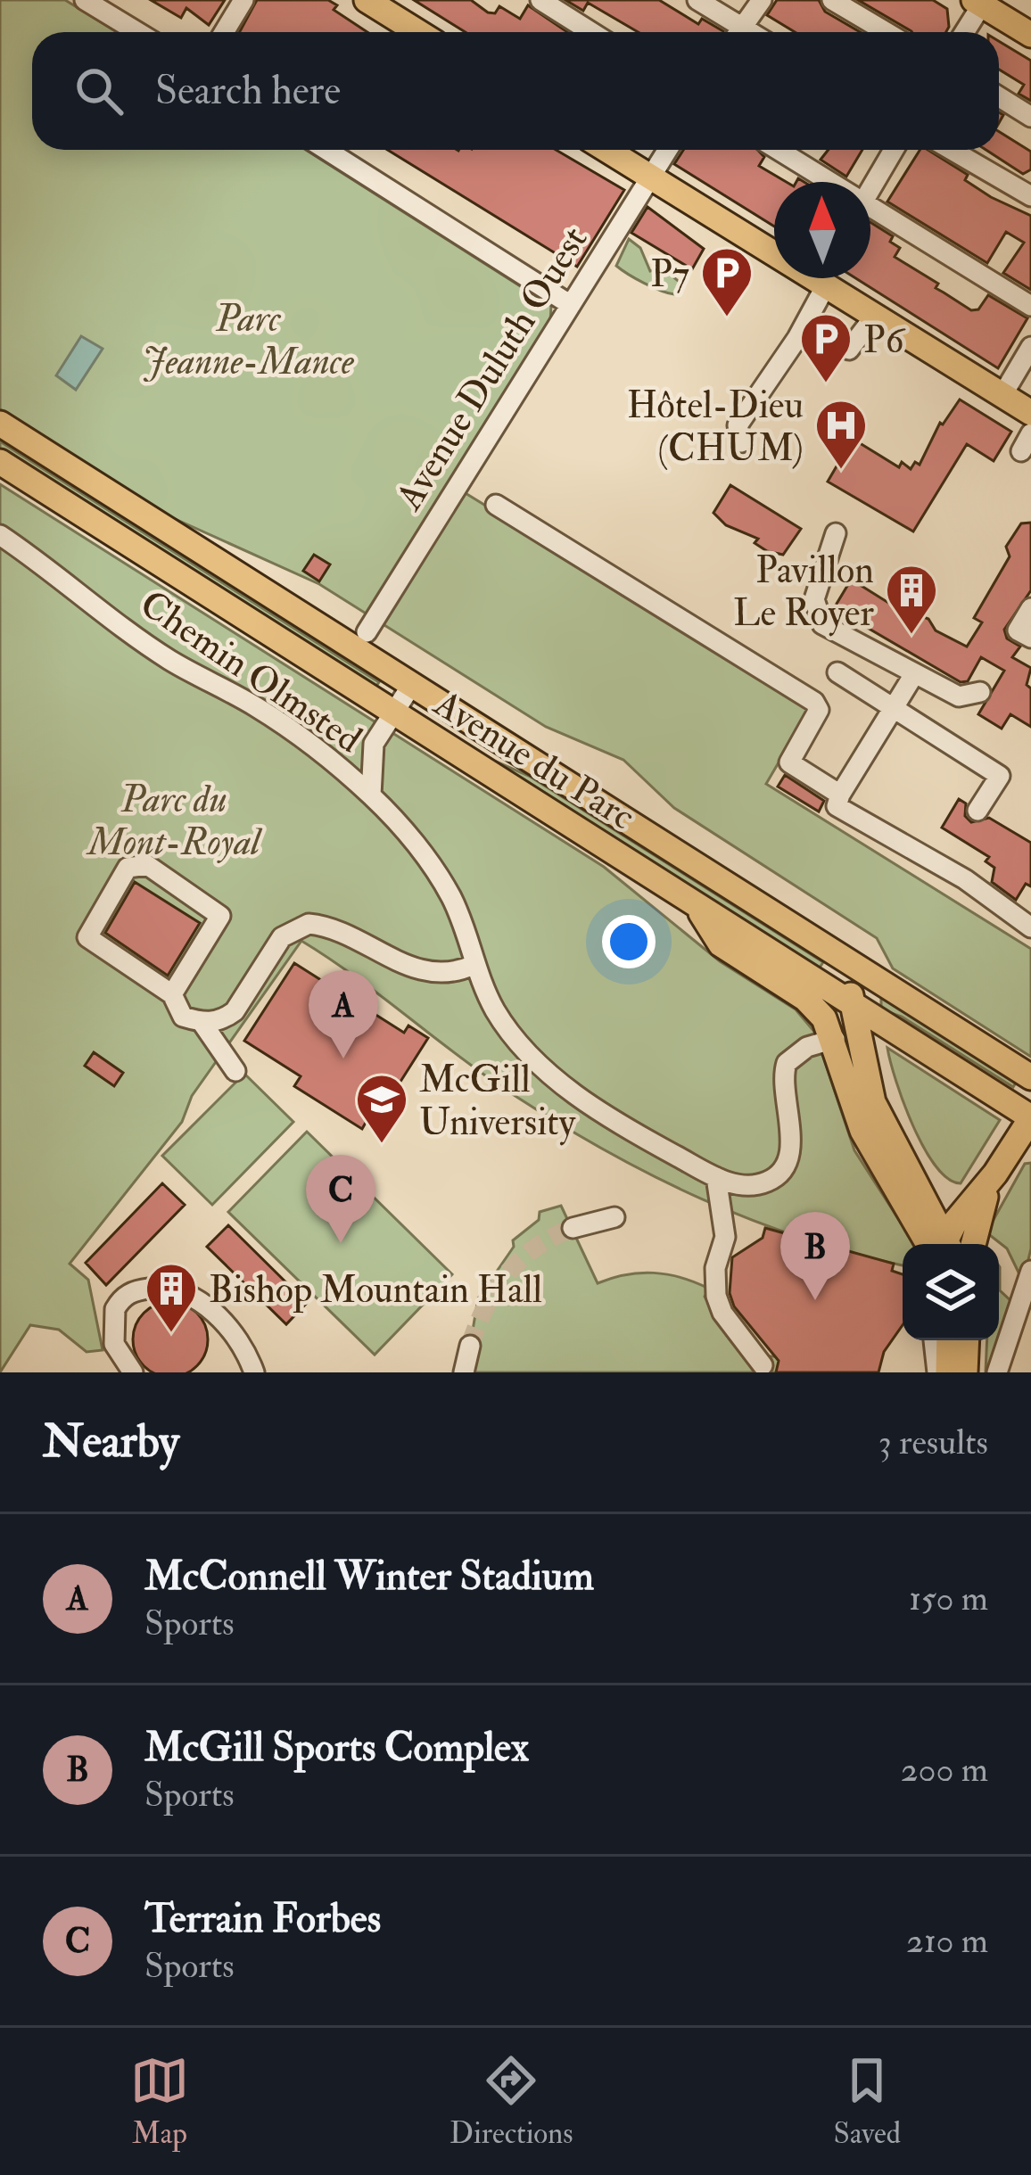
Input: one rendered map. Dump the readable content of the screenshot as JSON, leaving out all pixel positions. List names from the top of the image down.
{
  "streets": {
    "main road": ["Avenue du Parc"],
    "street": ["Avenue Duluth Ouest", "Chemin Olmsted"]
  },
  "parks": ["Parc Jeanne-Mance", "Parc du Mont-Royal"],
  "places": {
    "parking": ["P7", "P6"],
    "hospital": ["Hôtel-Dieu (CHUM)"],
    "building": ["Pavillon Le Royer", "Bishop Mountain Hall"],
    "school or university": ["McGill University"]
  },
  "north": "top",
  "page": {
    "search": "Search here",
    "pins": ["A", "C", "B"],
    "heading": ["Nearby", "3 results"],
    "list": [
      {
        "mark": "A",
        "name": "McConnell Winter Stadium",
        "note": "Sports",
        "value": "150 m"
      },
      {
        "mark": "B",
        "name": "McGill Sports Complex",
        "note": "Sports",
        "value": "200 m"
      },
      {
        "mark": "C",
        "name": "Terrain Forbes",
        "note": "Sports",
        "value": "210 m"
      }
    ],
    "nav": ["Map", "Directions", "Saved"]
  }
}
